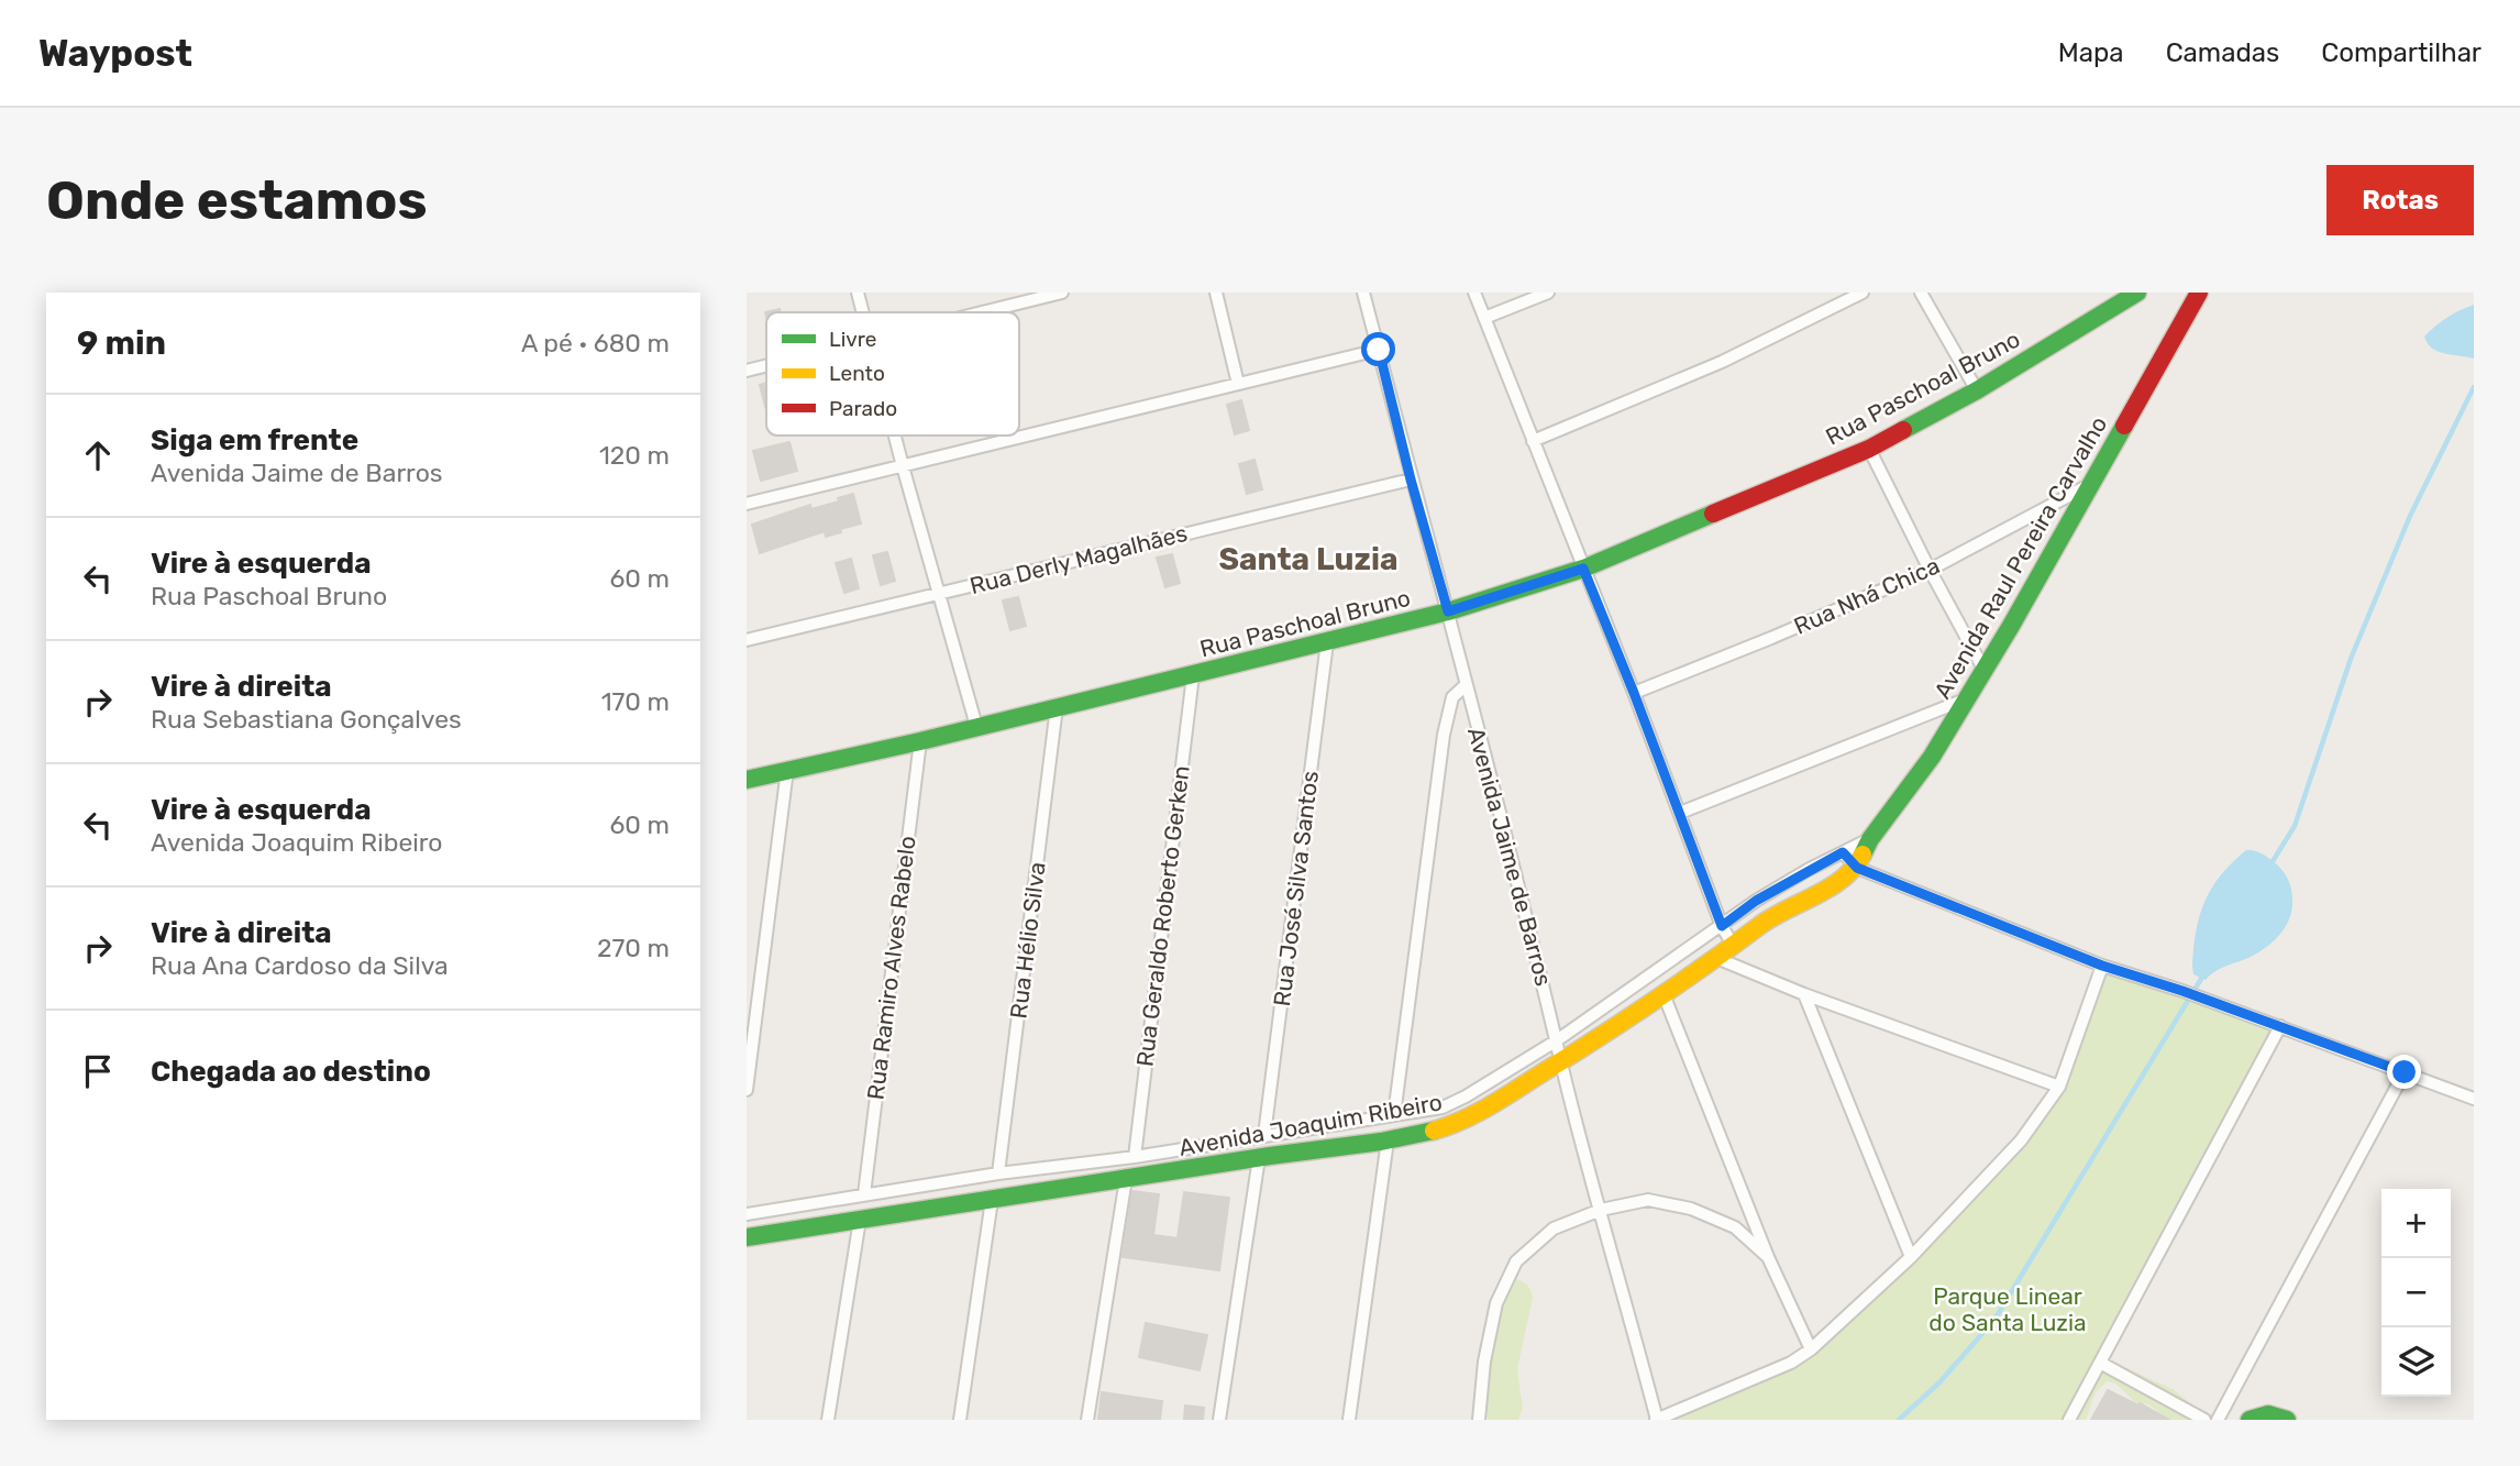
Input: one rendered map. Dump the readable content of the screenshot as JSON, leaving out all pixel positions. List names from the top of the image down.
{
  "streets": {
    "street": [
      "Rua Paschoal Bruno",
      "Avenida Raul Pereira Carvalho",
      "Rua Derly Magalhães",
      "Rua Nhá Chica",
      "Avenida Jaime de Barros",
      "Rua José Silva Santos",
      "Rua Geraldo Roberto Gerken",
      "Rua Hélio Silva",
      "Rua Ramiro Alves Rabelo",
      "Avenida Joaquim Ribeiro"
    ]
  },
  "crossings": [
    ["Rua Paschoal Bruno", "Avenida Jaime de Barros"],
    ["Rua Paschoal Bruno", "Rua José Silva Santos"],
    ["Rua Paschoal Bruno", "Rua Geraldo Roberto Gerken"],
    ["Rua Paschoal Bruno", "Rua Hélio Silva"],
    ["Rua Paschoal Bruno", "Rua Ramiro Alves Rabelo"],
    ["Avenida Raul Pereira Carvalho", "Rua Nhá Chica"],
    ["Avenida Raul Pereira Carvalho", "Avenida Joaquim Ribeiro"],
    ["Rua Derly Magalhães", "Avenida Jaime de Barros"],
    ["Avenida Jaime de Barros", "Avenida Joaquim Ribeiro"],
    ["Rua José Silva Santos", "Avenida Joaquim Ribeiro"],
    ["Rua Geraldo Roberto Gerken", "Avenida Joaquim Ribeiro"],
    ["Rua Hélio Silva", "Avenida Joaquim Ribeiro"],
    ["Rua Ramiro Alves Rabelo", "Avenida Joaquim Ribeiro"]
  ],
  "districts": ["Santa Luzia"],
  "parks": ["Parque Linear do Santa Luzia"],
  "legend": ["Livre", "Lento", "Parado"],
  "page": {
    "header": "Waypost",
    "nav": ["Mapa", "Camadas", "Compartilhar"],
    "buttons": "Rotas",
    "title": "Onde estamos",
    "heading": ["9 min", "A pé · 680 m"],
    "list": [
      ["Siga em frente", "Avenida Jaime de Barros", "120 m"],
      ["Vire à esquerda", "Rua Paschoal Bruno", "60 m"],
      ["Vire à direita", "Rua Sebastiana Gonçalves", "170 m"],
      ["Vire à esquerda", "Avenida Joaquim Ribeiro", "60 m"],
      ["Vire à direita", "Rua Ana Cardoso da Silva", "270 m"],
      "Chegada ao destino"
    ],
    "map_buttons": ["+", "−"]
  }
}
